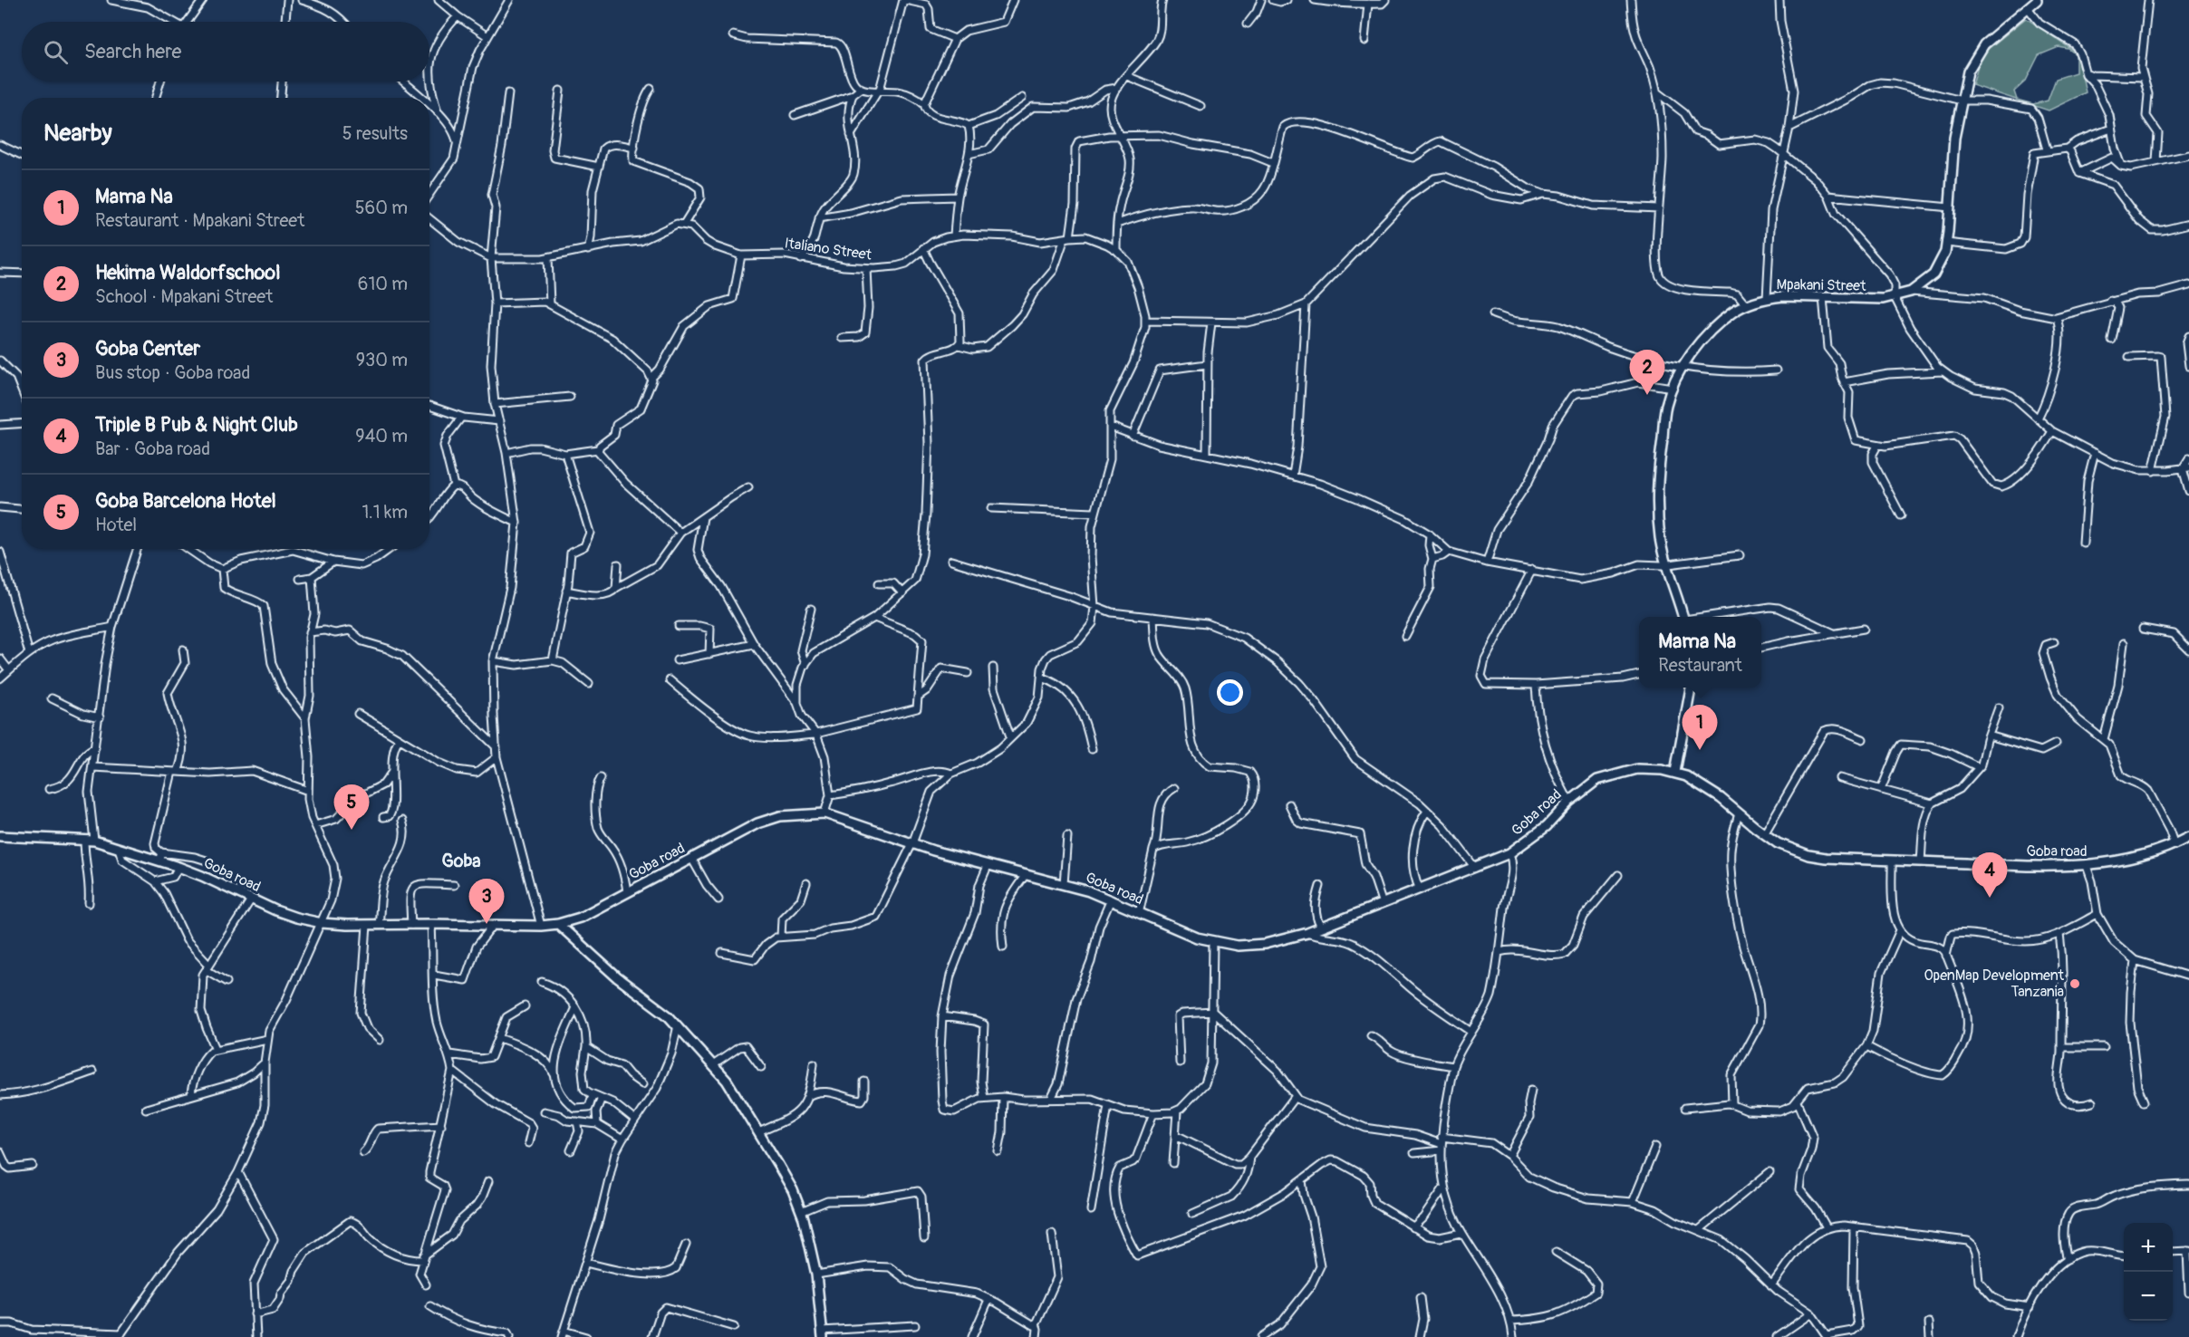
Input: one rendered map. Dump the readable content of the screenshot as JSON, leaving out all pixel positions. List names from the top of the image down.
{
  "streets": {
    "street": ["Italiano Street", "Mpakani Street", "Goba road"]
  },
  "districts": ["Goba"],
  "places": ["OpenMap Development Tanzania"],
  "page": {
    "search": "Search here",
    "heading": ["Nearby", "5 results"],
    "list": [
      {
        "mark": "1",
        "name": "Mama Na",
        "note": "Restaurant · Mpakani Street",
        "value": "560 m"
      },
      {
        "mark": "2",
        "name": "Hekima Waldorfschool",
        "note": "School · Mpakani Street",
        "value": "610 m"
      },
      {
        "mark": "3",
        "name": "Goba Center",
        "note": "Bus stop · Goba road",
        "value": "930 m"
      },
      {
        "mark": "4",
        "name": "Triple B Pub & Night Club",
        "note": "Bar · Goba road",
        "value": "940 m"
      },
      {
        "mark": "5",
        "name": "Goba Barcelona Hotel",
        "note": "Hotel",
        "value": "1.1 km"
      }
    ],
    "pins": [
      "2",
      "1",
      "5",
      "4",
      "3"
    ],
    "popup": ["Mama Na", "Restaurant"],
    "map_buttons": ["+", "−"]
  }
}
